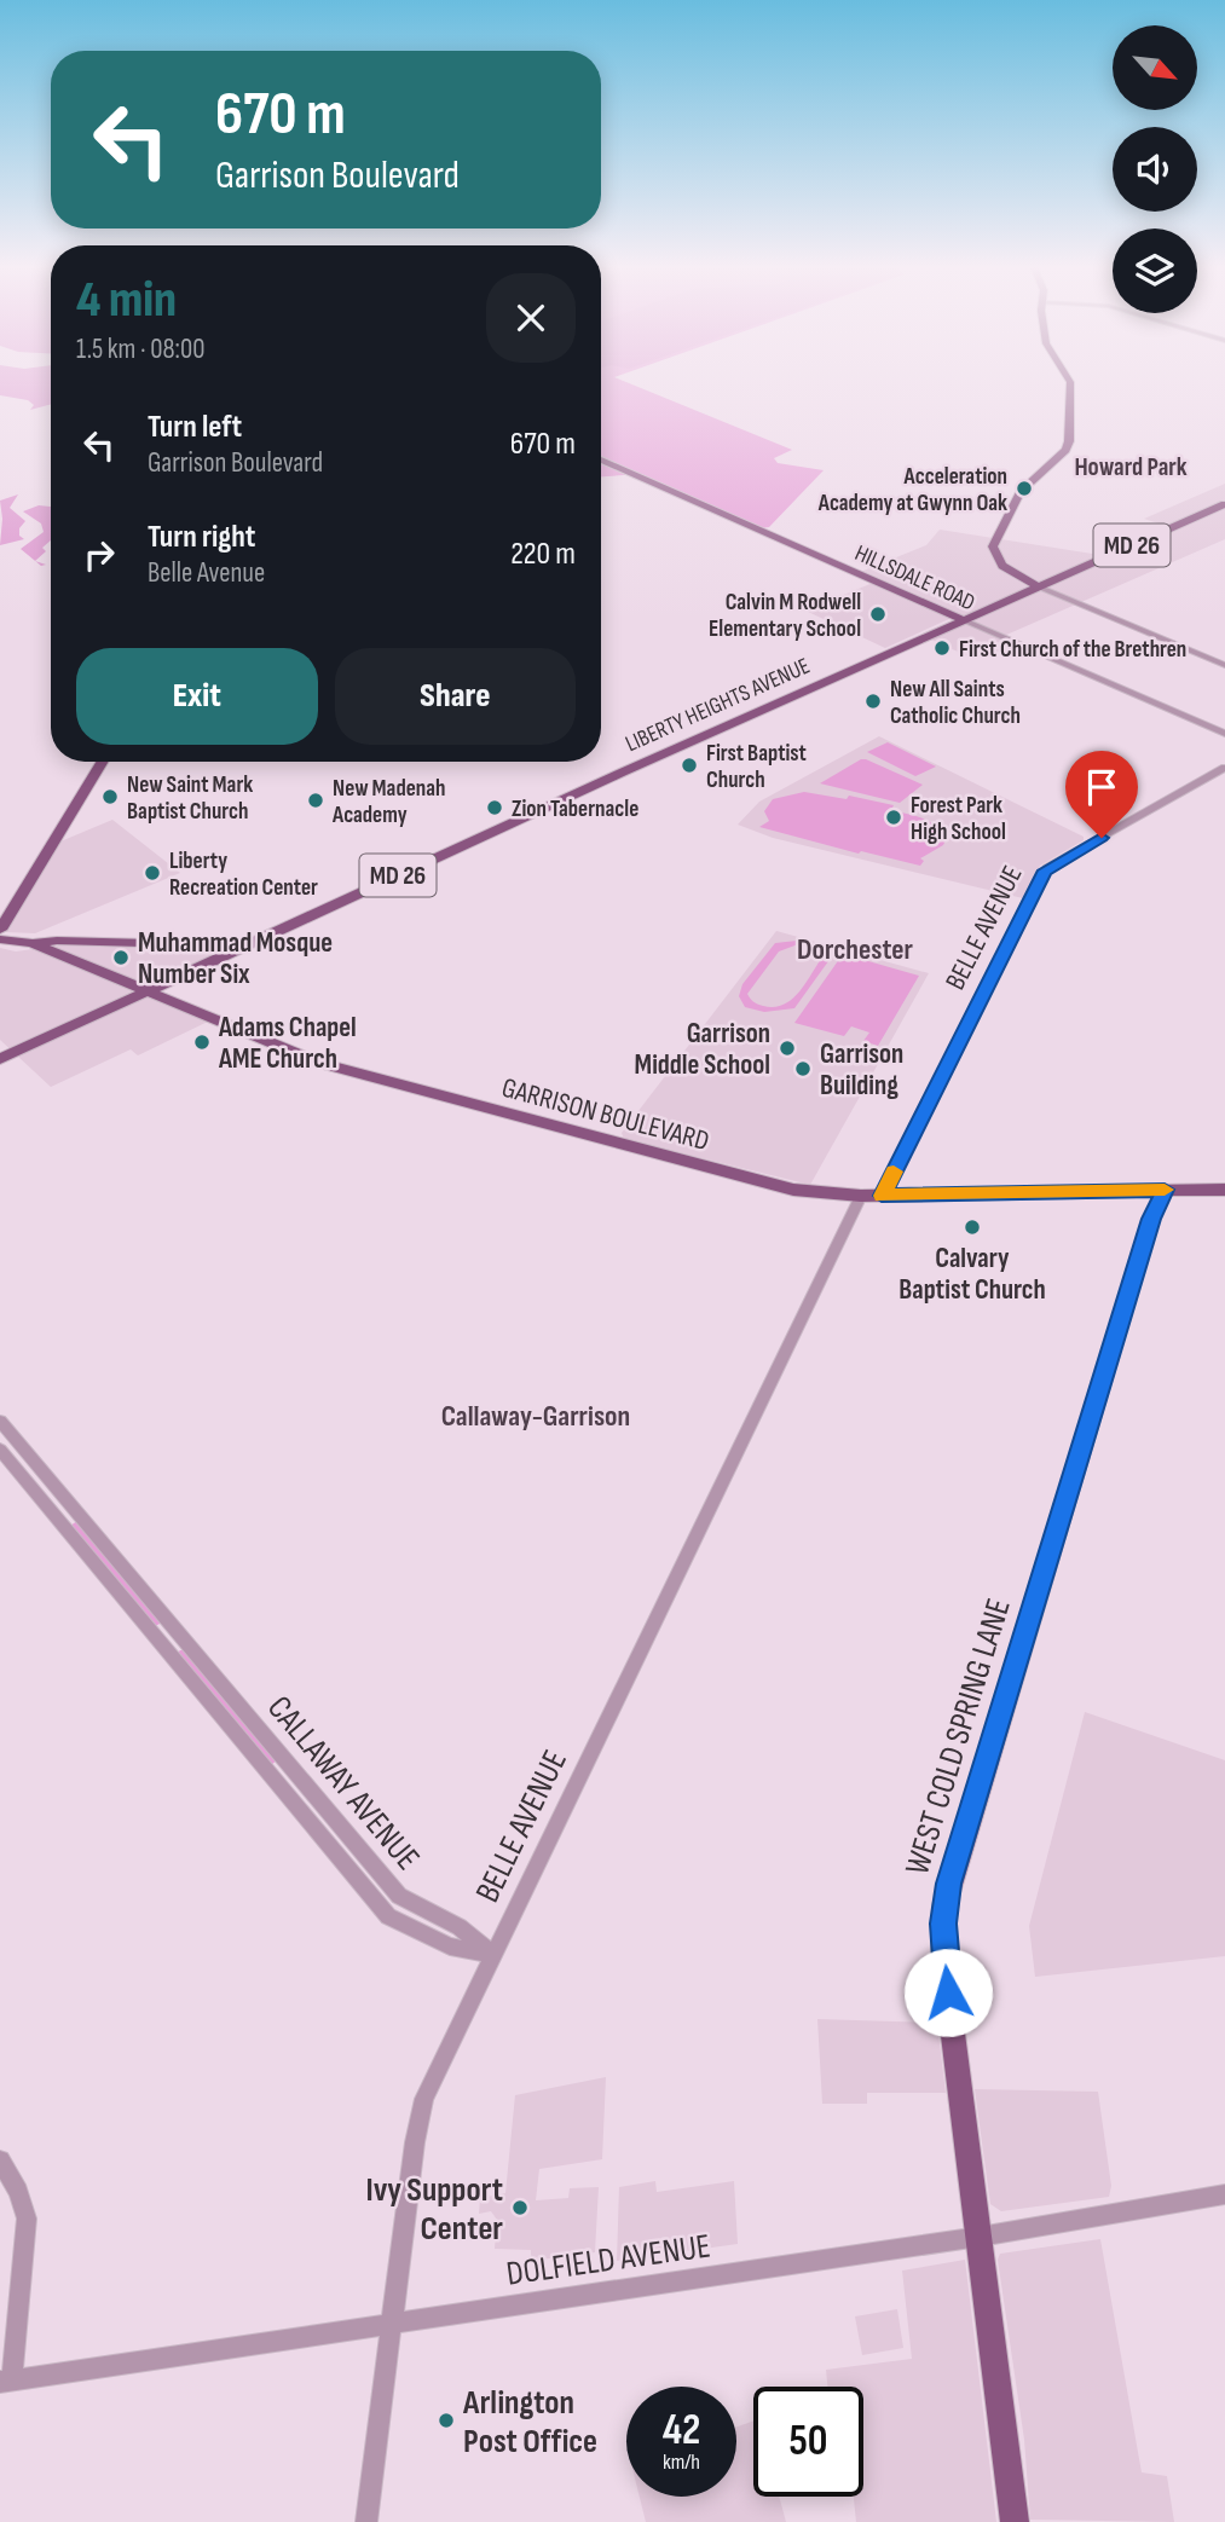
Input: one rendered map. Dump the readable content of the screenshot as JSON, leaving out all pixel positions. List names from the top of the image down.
{
  "streets": {
    "main road": [
      "MD 26",
      "HILLSDALE ROAD",
      "LIBERTY HEIGHTS AVENUE",
      "GARRISON BOULEVARD",
      "WEST COLD SPRING LANE"
    ],
    "street": ["BELLE AVENUE", "CALLAWAY AVENUE", "DOLFIELD AVENUE"]
  },
  "crossings": [
    ["HILLSDALE ROAD", "LIBERTY HEIGHTS AVENUE"],
    ["LIBERTY HEIGHTS AVENUE", "GARRISON BOULEVARD"],
    ["BELLE AVENUE", "GARRISON BOULEVARD"],
    ["BELLE AVENUE", "CALLAWAY AVENUE"],
    ["BELLE AVENUE", "DOLFIELD AVENUE"],
    ["GARRISON BOULEVARD", "WEST COLD SPRING LANE"],
    ["WEST COLD SPRING LANE", "DOLFIELD AVENUE"]
  ],
  "districts": ["Howard Park", "Dorchester", "Callaway-Garrison"],
  "places": [
    "Acceleration Academy at Gwynn Oak",
    "Calvin M Rodwell Elementary School",
    "First Church of the Brethren",
    "New All Saints Catholic Church",
    "First Baptist Church",
    "New Saint Mark Baptist Church",
    "New Madenah Academy",
    "Zion Tabernacle",
    "Forest Park High School",
    "Liberty Recreation Center",
    "Muhammad Mosque Number Six",
    "Adams Chapel AME Church",
    "Garrison Middle School",
    "Garrison Building",
    "Calvary Baptist Church",
    "Ivy Support Center",
    "Arlington Post Office"
  ],
  "north": "bottom right",
  "page": {
    "turn": ["670 m", "Garrison Boulevard"],
    "heading": ["4 min", "1.5 km · 08:00"],
    "list": [
      {
        "name": "Turn left",
        "note": "Garrison Boulevard",
        "value": "670 m"
      },
      {
        "name": "Turn right",
        "note": "Belle Avenue",
        "value": "220 m"
      }
    ],
    "buttons": ["Exit", "Share"],
    "speed": "42 km/h",
    "limit": "50"
  }
}
